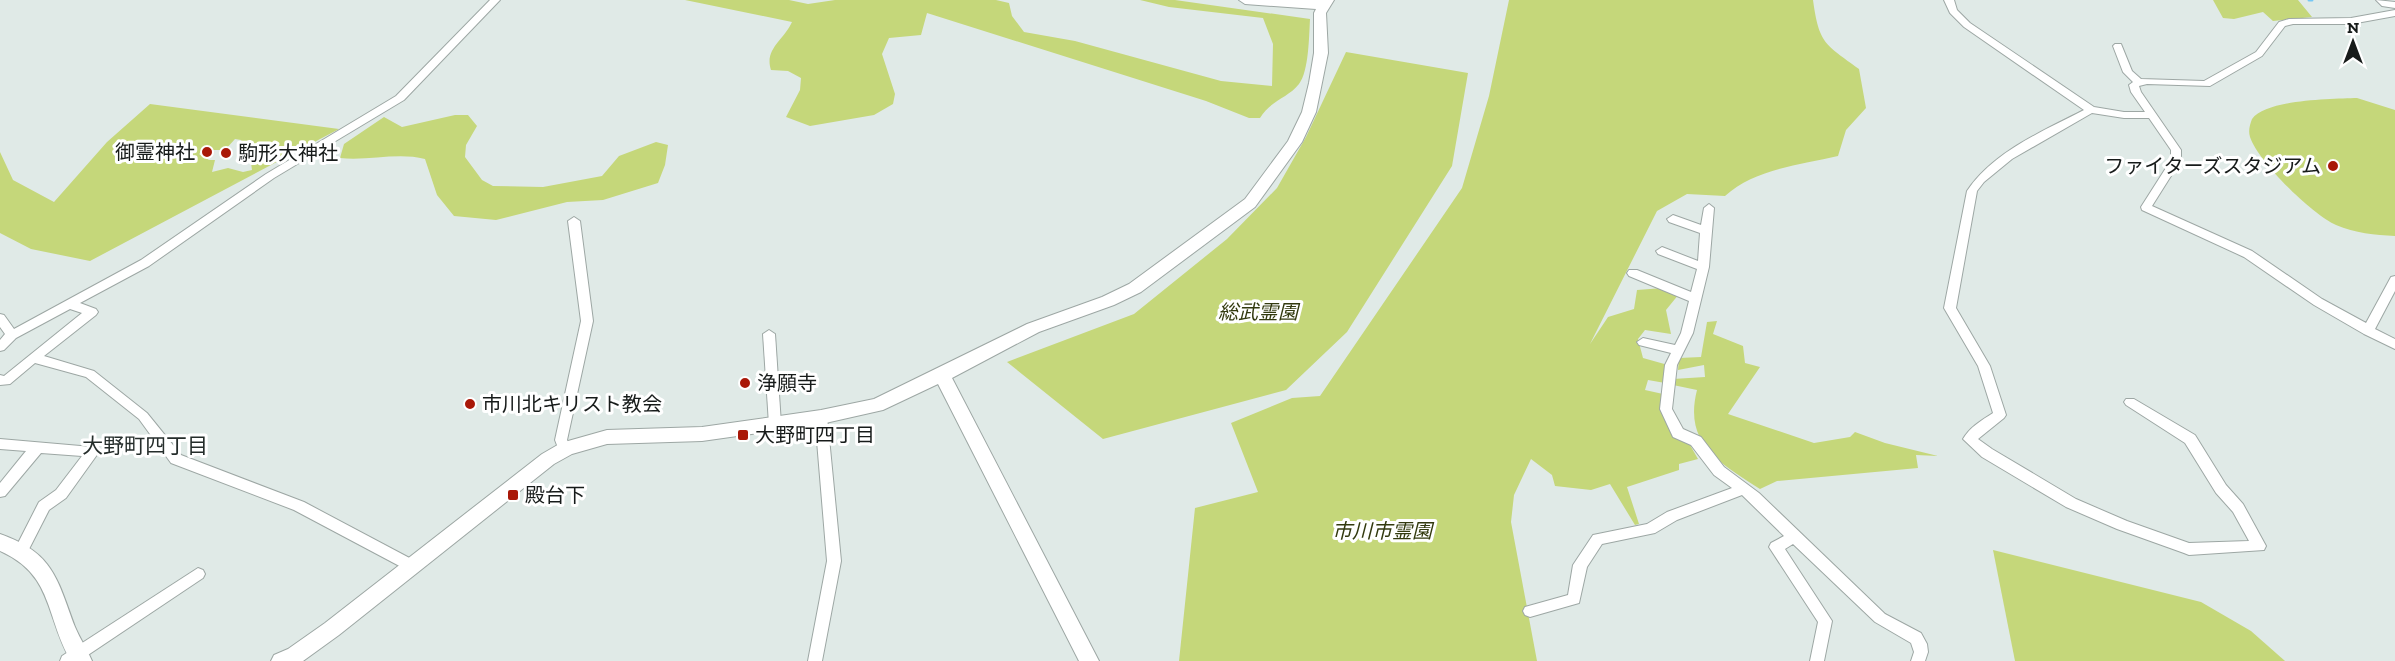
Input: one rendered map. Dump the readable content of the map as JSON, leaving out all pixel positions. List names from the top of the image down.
{
  "districts": ["大野町四丁目"],
  "parks": ["総武霊園", "市川市霊園"],
  "places": {
    "other": [
      "御霊神社",
      "駒形大神社",
      "ファイターズスタジアム",
      "浄願寺",
      "市川北キリスト教会"
    ],
    "transit": ["大野町四丁目", "殿台下"]
  },
  "north": "top"
}
